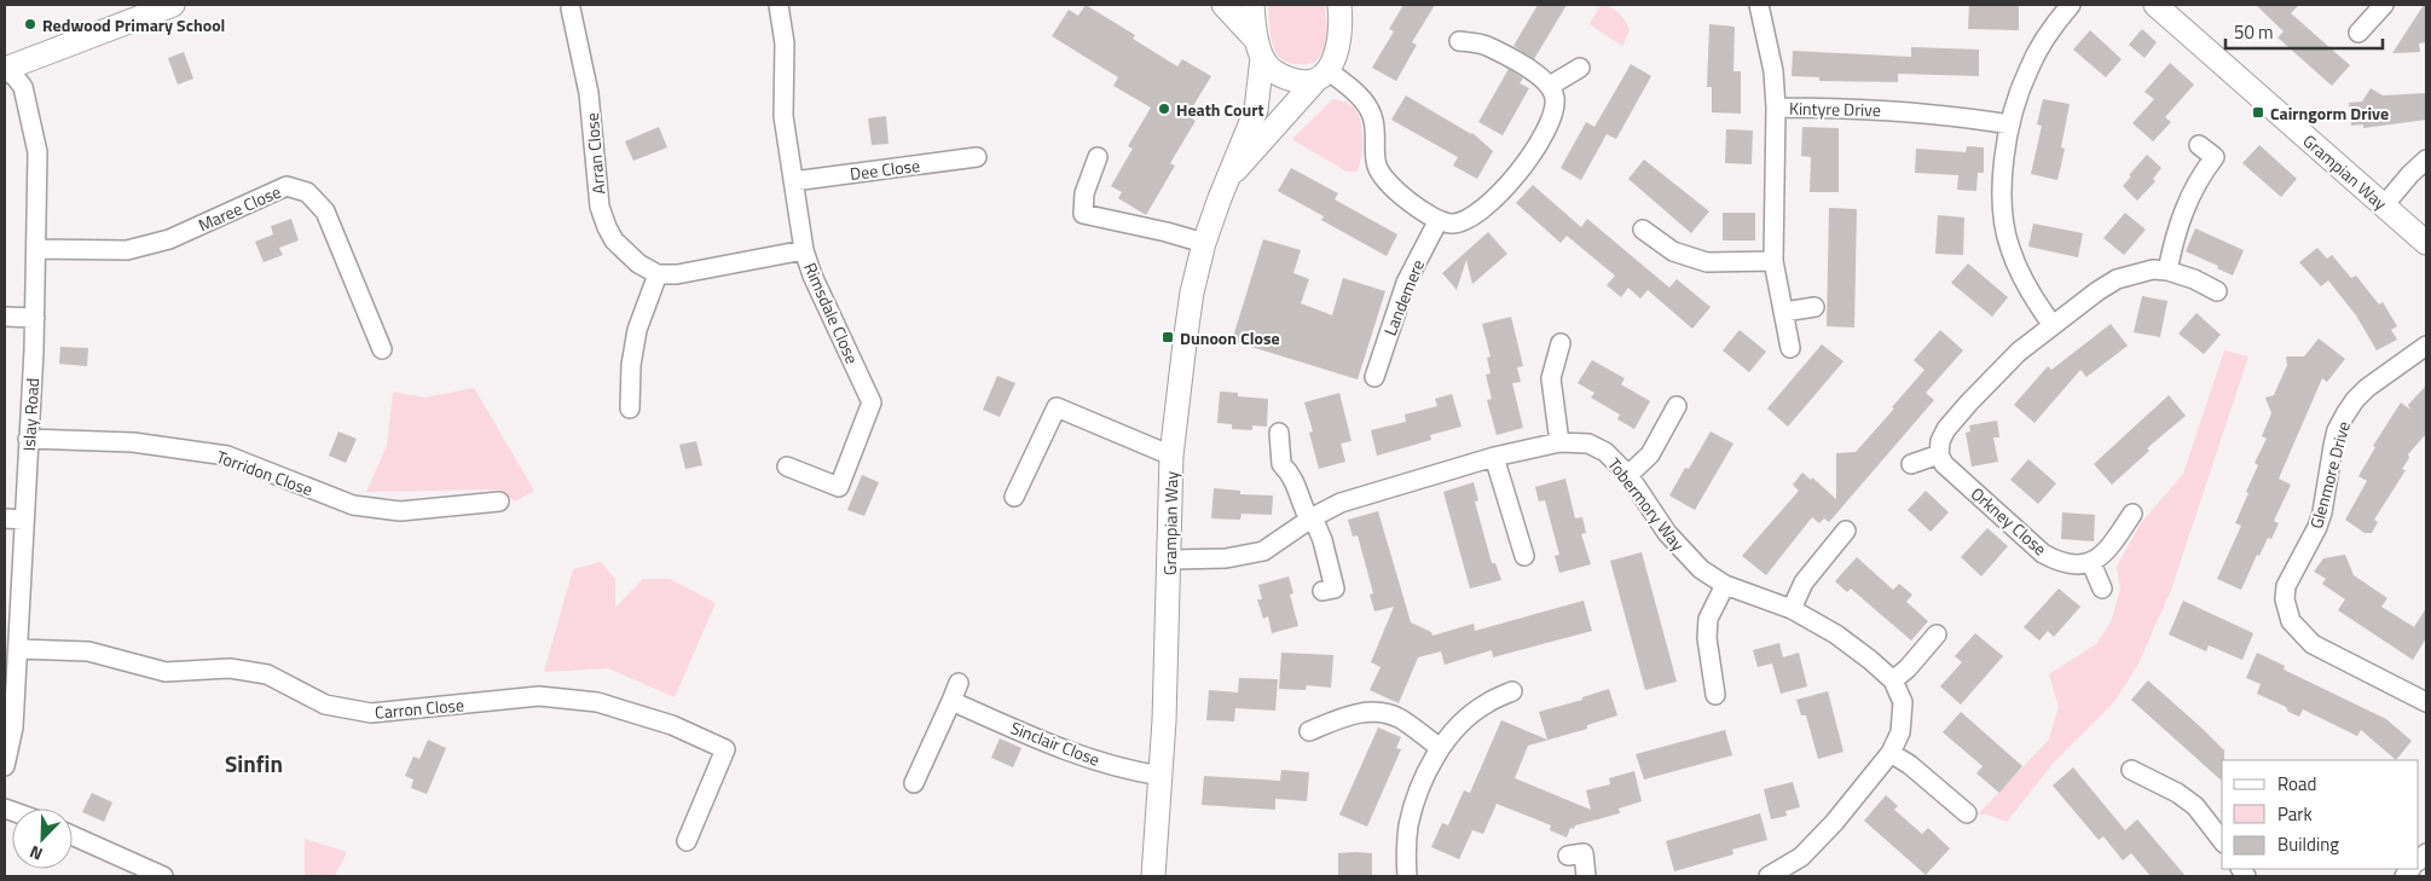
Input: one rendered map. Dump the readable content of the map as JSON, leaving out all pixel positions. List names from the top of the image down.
{
  "streets": {
    "street": [
      "Kintyre Drive",
      "Arran Close",
      "Dee Close",
      "Grampian Way",
      "Maree Close",
      "Landemere",
      "Rimsdale Close",
      "Islay Road",
      "Torridon Close",
      "Glenmore Drive",
      "Tobermory Way",
      "Orkney Close",
      "Carron Close",
      "Sinclair Close"
    ]
  },
  "crossings": [
    ["Dee Close", "Rimsdale Close"],
    ["Grampian Way", "Tobermory Way"],
    ["Grampian Way", "Sinclair Close"],
    ["Maree Close", "Islay Road"],
    ["Islay Road", "Torridon Close"],
    ["Islay Road", "Carron Close"]
  ],
  "districts": ["Sinfin"],
  "places": {
    "other": ["Redwood Primary School", "Heath Court"],
    "transit": ["Cairngorm Drive", "Dunoon Close"]
  },
  "legend": ["Road", "Park", "Building"],
  "scale_bar": "50 m",
  "north": "bottom left"
}
